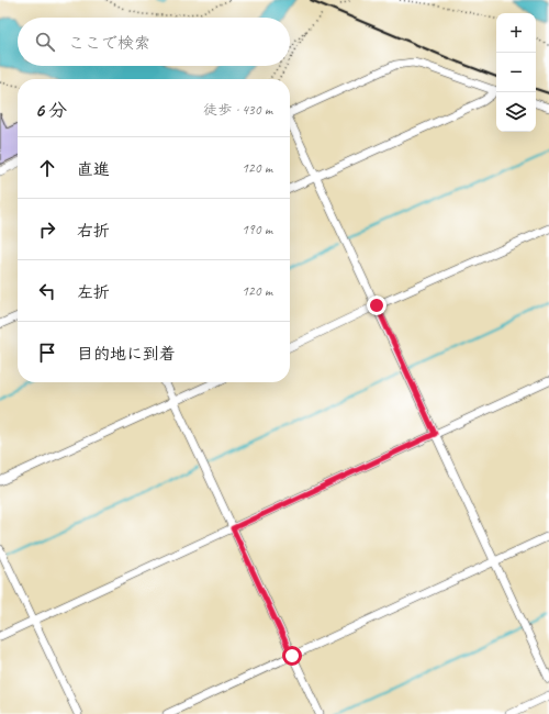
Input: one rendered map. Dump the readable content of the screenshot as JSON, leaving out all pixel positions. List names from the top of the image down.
{
  "page": {
    "map_buttons": ["+", "−"],
    "search": "ここで検索",
    "heading": ["6 分", "徒歩 · 430 m"],
    "list": [
      ["直進", "120 m"],
      ["右折", "190 m"],
      ["左折", "120 m"],
      "目的地に到着"
    ]
  }
}
